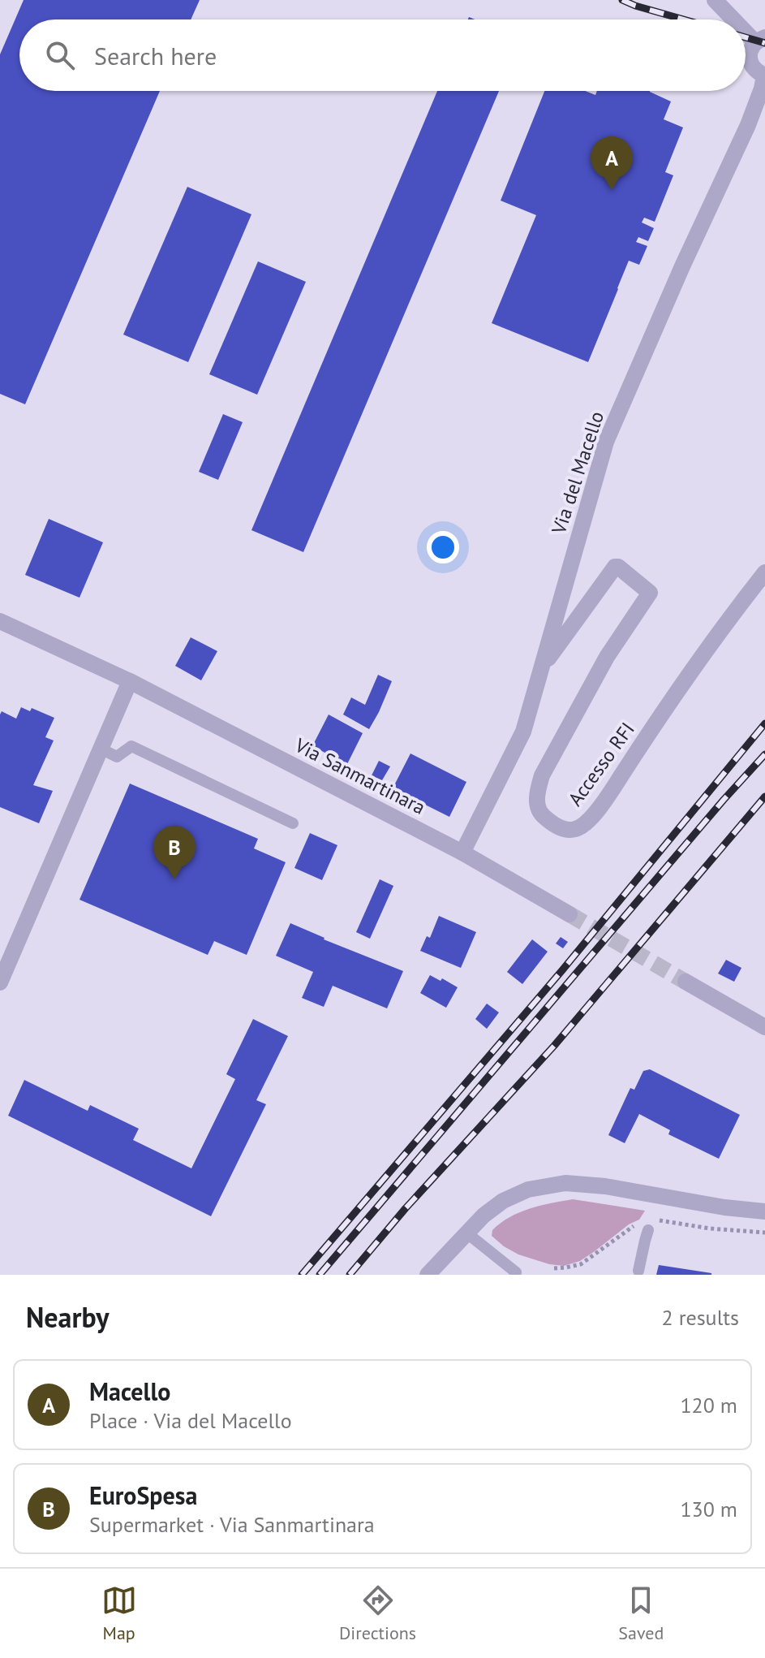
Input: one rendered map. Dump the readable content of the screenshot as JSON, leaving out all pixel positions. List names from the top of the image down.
{
  "streets": {
    "street": ["Via del Macello", "Accesso RFI", "Via Sanmartinara"]
  },
  "crossings": [
    ["Via del Macello", "Accesso RFI"],
    ["Via del Macello", "Via Sanmartinara"]
  ],
  "page": {
    "search": "Search here",
    "pins": ["A", "B"],
    "heading": ["Nearby", "2 results"],
    "list": [
      {
        "mark": "A",
        "name": "Macello",
        "note": "Place · Via del Macello",
        "value": "120 m"
      },
      {
        "mark": "B",
        "name": "EuroSpesa",
        "note": "Supermarket · Via Sanmartinara",
        "value": "130 m"
      }
    ],
    "nav": ["Map", "Directions", "Saved"]
  }
}
